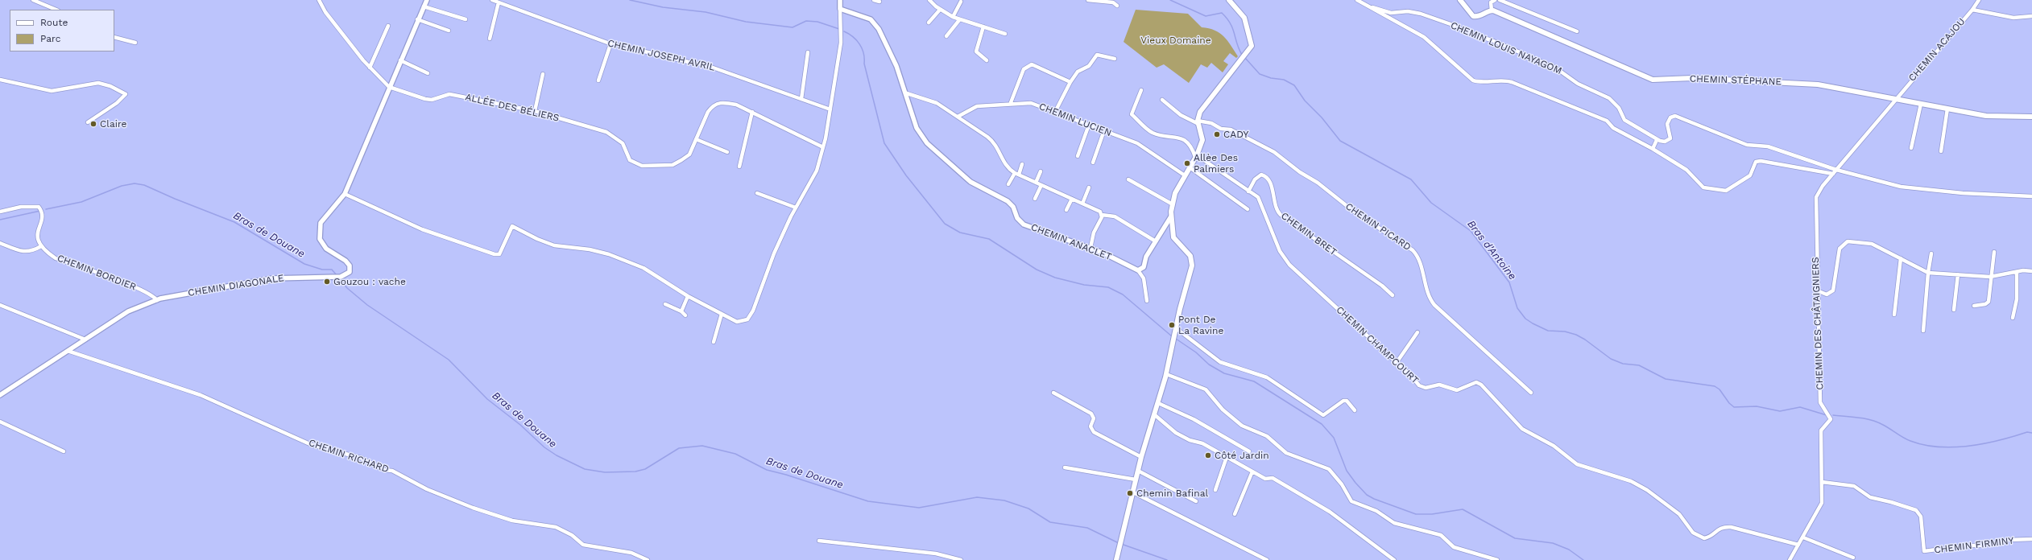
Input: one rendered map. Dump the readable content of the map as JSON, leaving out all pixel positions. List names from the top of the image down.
{
  "streets": {
    "main road": ["CHEMIN STÉPHANE"],
    "street": [
      "CHEMIN LOUIS NAYAGOM",
      "CHEMIN ACAJOU",
      "CHEMIN JOSEPH AVRIL",
      "ALLÉE DES BÉLIERS",
      "CHEMIN LUCIEN",
      "CHEMIN PICARD",
      "CHEMIN BRET",
      "CHEMIN ANACLET",
      "CHEMIN BORDIER",
      "CHEMIN DIAGONALE",
      "CHEMIN DES CHÂTAIGNIERS",
      "CHEMIN CHAMPCOURT",
      "CHEMIN RICHARD",
      "CHEMIN FIRMINY"
    ]
  },
  "crossings": [
    ["CHEMIN ACAJOU", "CHEMIN STÉPHANE"],
    ["CHEMIN ACAJOU", "CHEMIN DES CHÂTAIGNIERS"],
    ["CHEMIN STÉPHANE", "CHEMIN DES CHÂTAIGNIERS"],
    ["ALLÉE DES BÉLIERS", "CHEMIN DIAGONALE"],
    ["CHEMIN BRET", "CHEMIN CHAMPCOURT"],
    ["CHEMIN BORDIER", "CHEMIN DIAGONALE"],
    ["CHEMIN DIAGONALE", "CHEMIN RICHARD"],
    ["CHEMIN DES CHÂTAIGNIERS", "CHEMIN CHAMPCOURT"],
    ["CHEMIN DES CHÂTAIGNIERS", "CHEMIN FIRMINY"]
  ],
  "water": ["Bras de Douane", "Bras d'Antoine"],
  "parks": ["Vieux Domaine"],
  "places": [
    "Claire",
    "CADY",
    "Allèe Des Palmiers",
    "Gouzou : vache",
    "Pont De La Ravine",
    "Côté Jardin",
    "Chemin Bafinal"
  ],
  "legend": ["Route", "Parc"]
}
